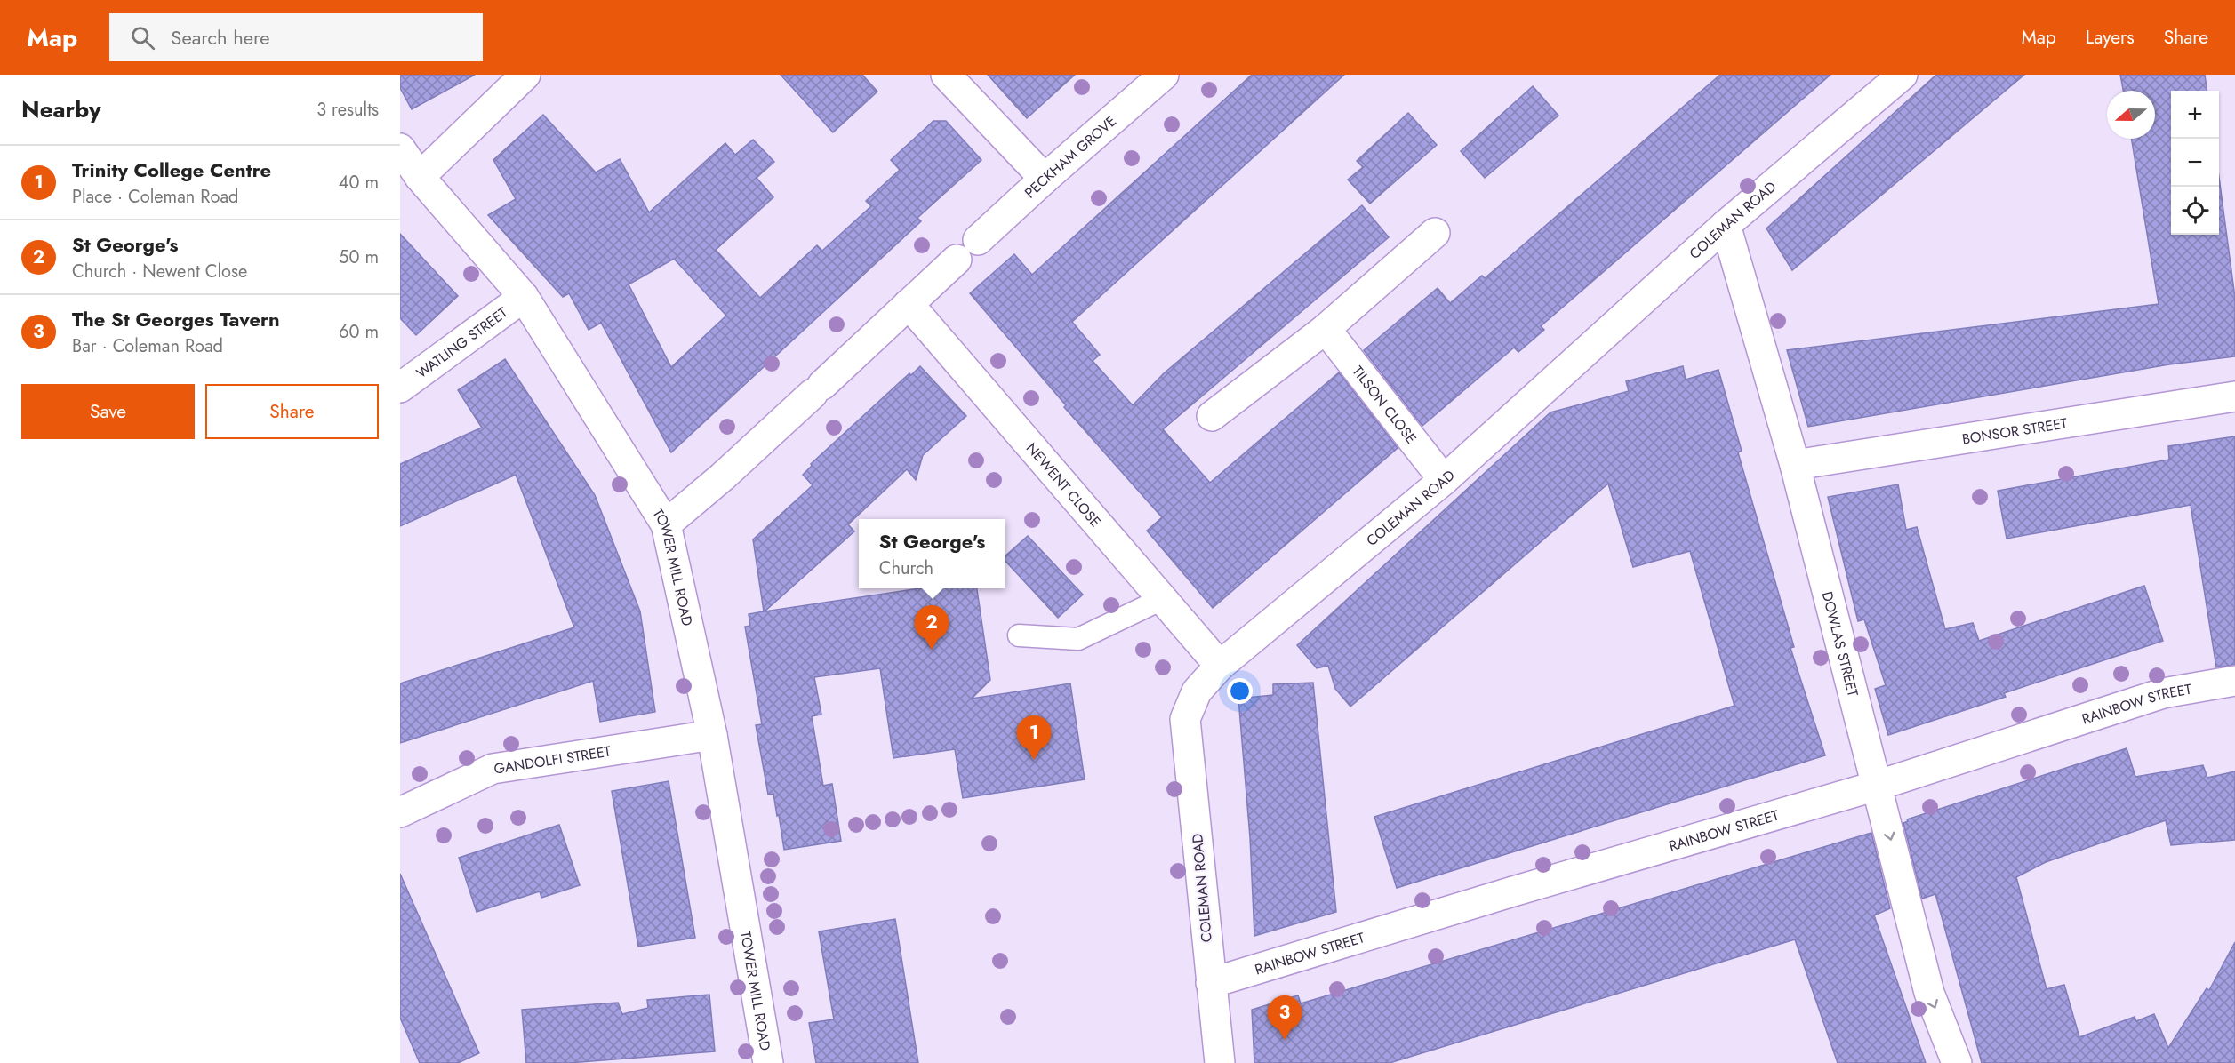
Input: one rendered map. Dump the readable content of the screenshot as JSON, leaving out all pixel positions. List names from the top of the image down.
{
  "streets": {
    "street": [
      "PECKHAM GROVE",
      "COLEMAN ROAD",
      "WATLING STREET",
      "TILSON CLOSE",
      "BONSOR STREET",
      "NEWENT CLOSE",
      "TOWER MILL ROAD",
      "DOWLAS STREET",
      "RAINBOW STREET",
      "GANDOLFI STREET"
    ]
  },
  "crossings": [
    ["PECKHAM GROVE", "NEWENT CLOSE"],
    ["COLEMAN ROAD", "TILSON CLOSE"],
    ["COLEMAN ROAD", "NEWENT CLOSE"],
    ["COLEMAN ROAD", "DOWLAS STREET"],
    ["COLEMAN ROAD", "RAINBOW STREET"],
    ["WATLING STREET", "TOWER MILL ROAD"],
    ["BONSOR STREET", "DOWLAS STREET"],
    ["TOWER MILL ROAD", "GANDOLFI STREET"],
    ["DOWLAS STREET", "RAINBOW STREET"]
  ],
  "north": "left",
  "page": {
    "header": "Map",
    "search": "Search here",
    "nav": ["Map", "Layers", "Share"],
    "heading": ["Nearby", "3 results"],
    "map_buttons": ["+", "−"],
    "list": [
      {
        "mark": "1",
        "name": "Trinity College Centre",
        "note": "Place · Coleman Road",
        "value": "40 m"
      },
      {
        "mark": "2",
        "name": "St George's",
        "note": "Church · Newent Close",
        "value": "50 m"
      },
      {
        "mark": "3",
        "name": "The St Georges Tavern",
        "note": "Bar · Coleman Road",
        "value": "60 m"
      }
    ],
    "buttons": ["Save", "Share"],
    "popup": ["St George's", "Church"],
    "pins": ["2", "1", "3"]
  }
}
